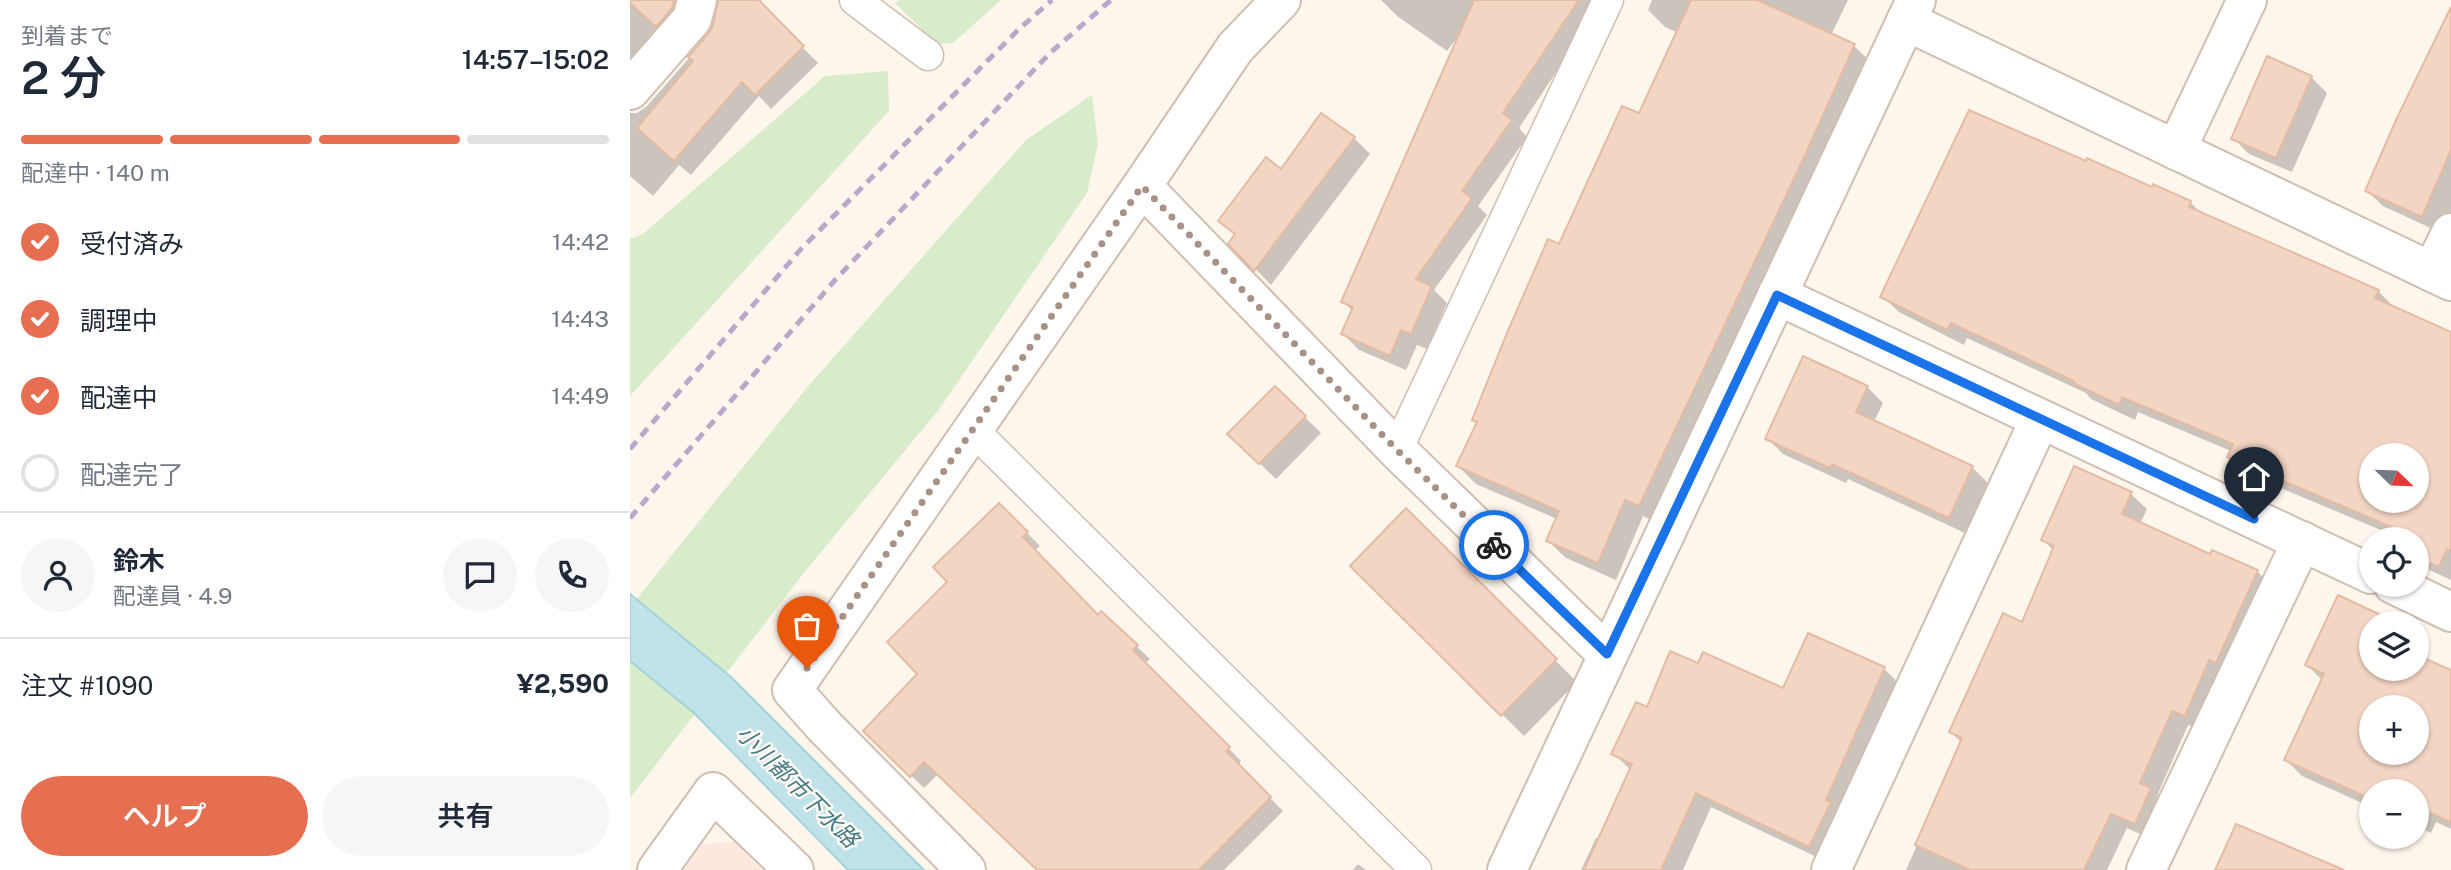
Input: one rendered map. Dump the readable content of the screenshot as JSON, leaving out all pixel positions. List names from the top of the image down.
{
  "water": ["小川都市下水路"],
  "north": "bottom right",
  "page": {
    "heading": ["2 分", "到着まで", "14:57–15:02"],
    "panel": [
      "鈴木",
      "配達員 · 4.9",
      "注文 #1090",
      "¥2,590"
    ],
    "bar": "配達中 · 140 m",
    "list": [
      ["受付済み", "14:42"],
      ["調理中", "14:43"],
      ["配達中", "14:49"],
      "配達完了"
    ],
    "map_buttons": ["+", "−"],
    "buttons": ["ヘルプ", "共有"]
  }
}
